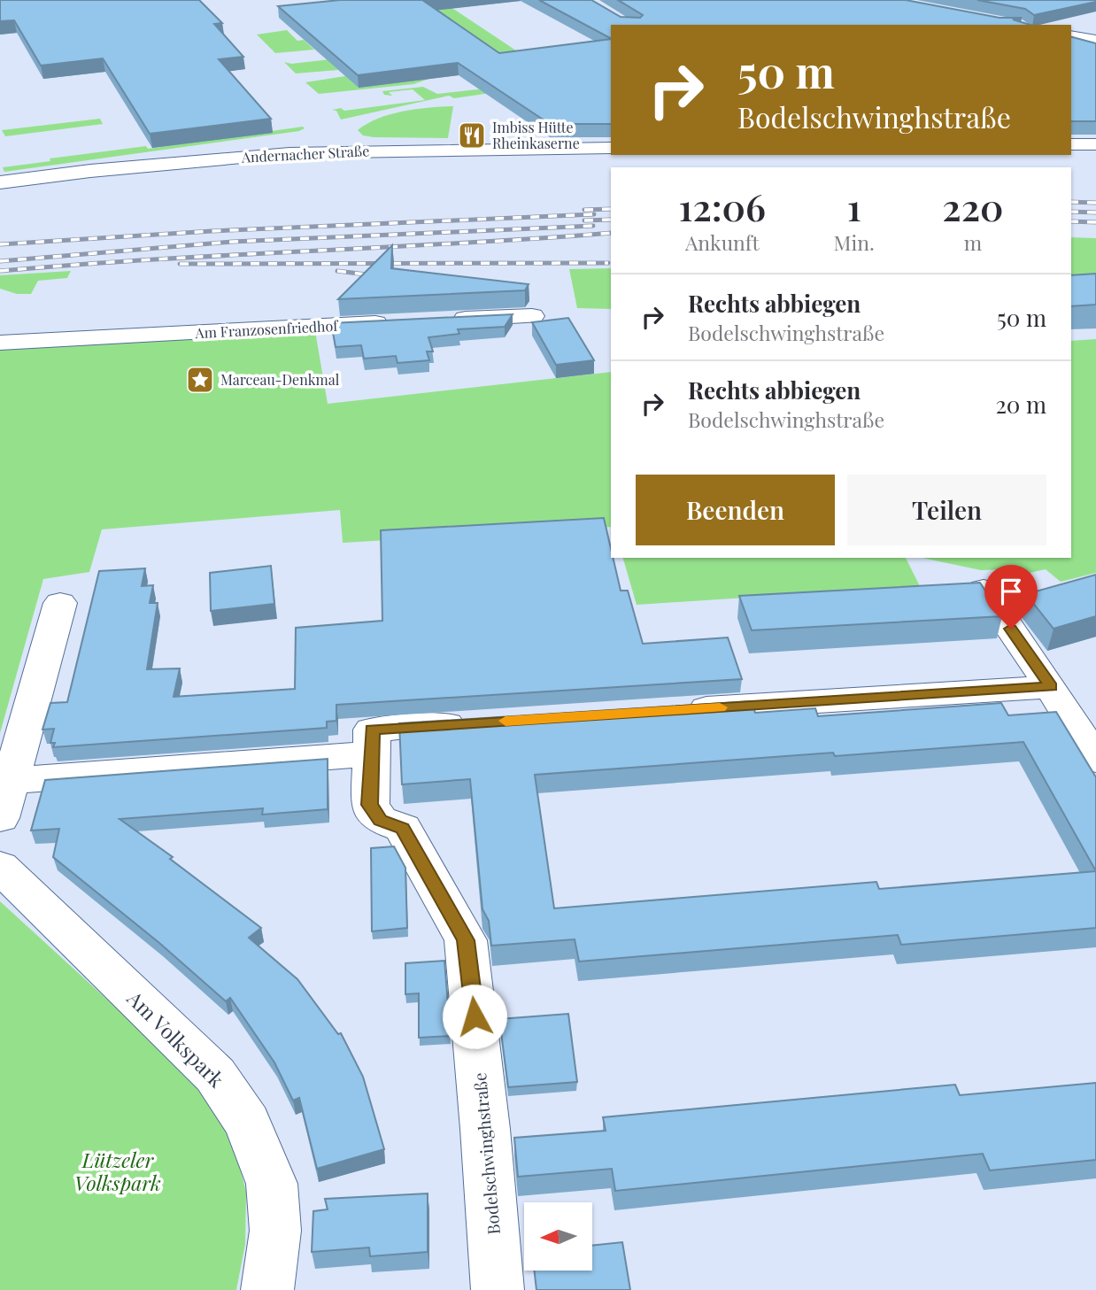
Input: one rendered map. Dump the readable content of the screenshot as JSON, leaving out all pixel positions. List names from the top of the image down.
{
  "streets": {
    "street": [
      "Andernacher Straße",
      "Am Franzosenfriedhof",
      "Am Volkspark",
      "Bodelschwinghstraße"
    ]
  },
  "parks": ["Lützeler Volkspark"],
  "places": {
    "restaurant": ["Imbiss Hütte Rheinkaserne"],
    "place": ["Marceau-Denkmal"]
  },
  "north": "left",
  "page": {
    "turn": ["50 m", "Bodelschwinghstraße"],
    "eta": [
      "12:06",
      "Ankunft",
      "1",
      "Min.",
      "220",
      "m"
    ],
    "list": [
      {
        "name": "Rechts abbiegen",
        "note": "Bodelschwinghstraße",
        "value": "50 m"
      },
      {
        "name": "Rechts abbiegen",
        "note": "Bodelschwinghstraße",
        "value": "20 m"
      }
    ],
    "buttons": ["Beenden", "Teilen"]
  }
}
